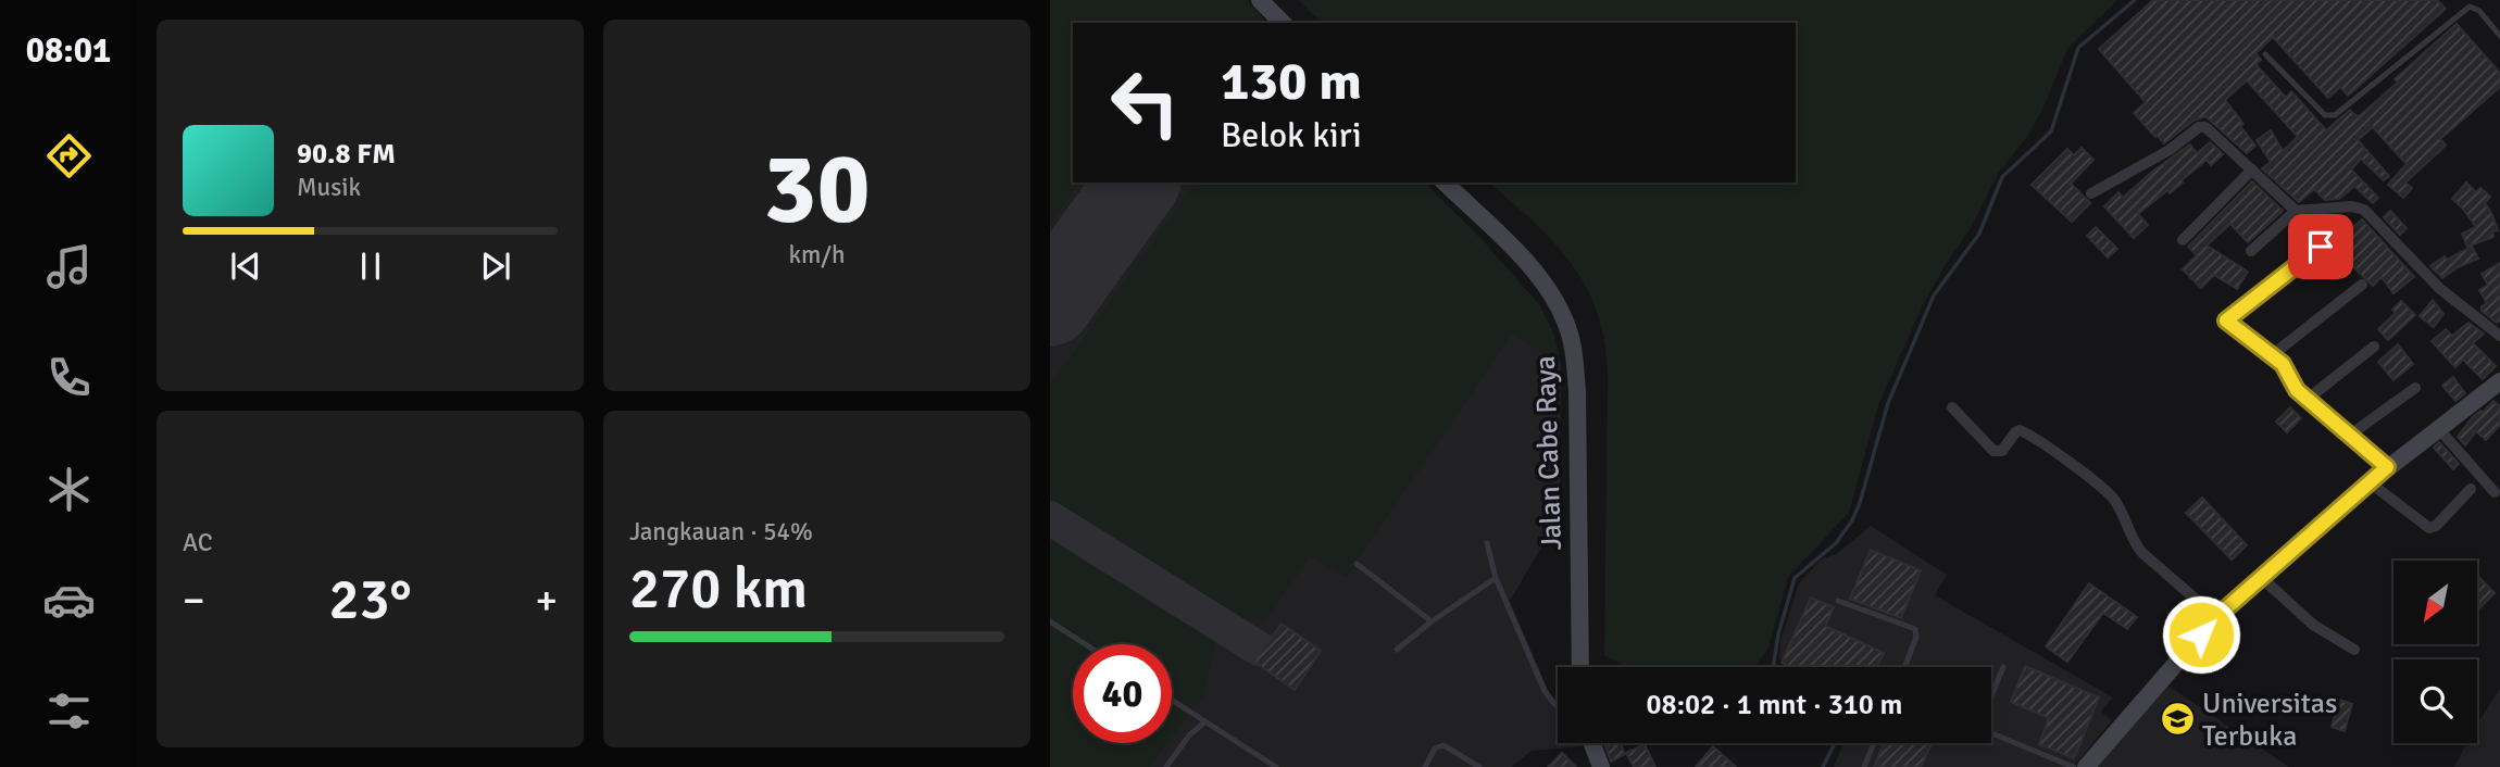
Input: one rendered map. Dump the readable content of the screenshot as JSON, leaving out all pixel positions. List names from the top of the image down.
{
  "streets": {
    "main road": ["Jalan Cabe Raya"]
  },
  "places": {
    "school or university": ["Universitas Terbuka"]
  },
  "north": "bottom left",
  "page": {
    "tabs": "08:01",
    "tile": [
      ["30", "km/h"],
      "AC",
      ["Jangkauan · 54%", "270 km"]
    ],
    "turn": ["130 m", "Belok kiri"],
    "song": ["90.8 FM", "Musik"],
    "heat": ["−", "23°", "+"],
    "limit": "40",
    "trip": "08:02 · 1 mnt · 310 m"
  }
}
